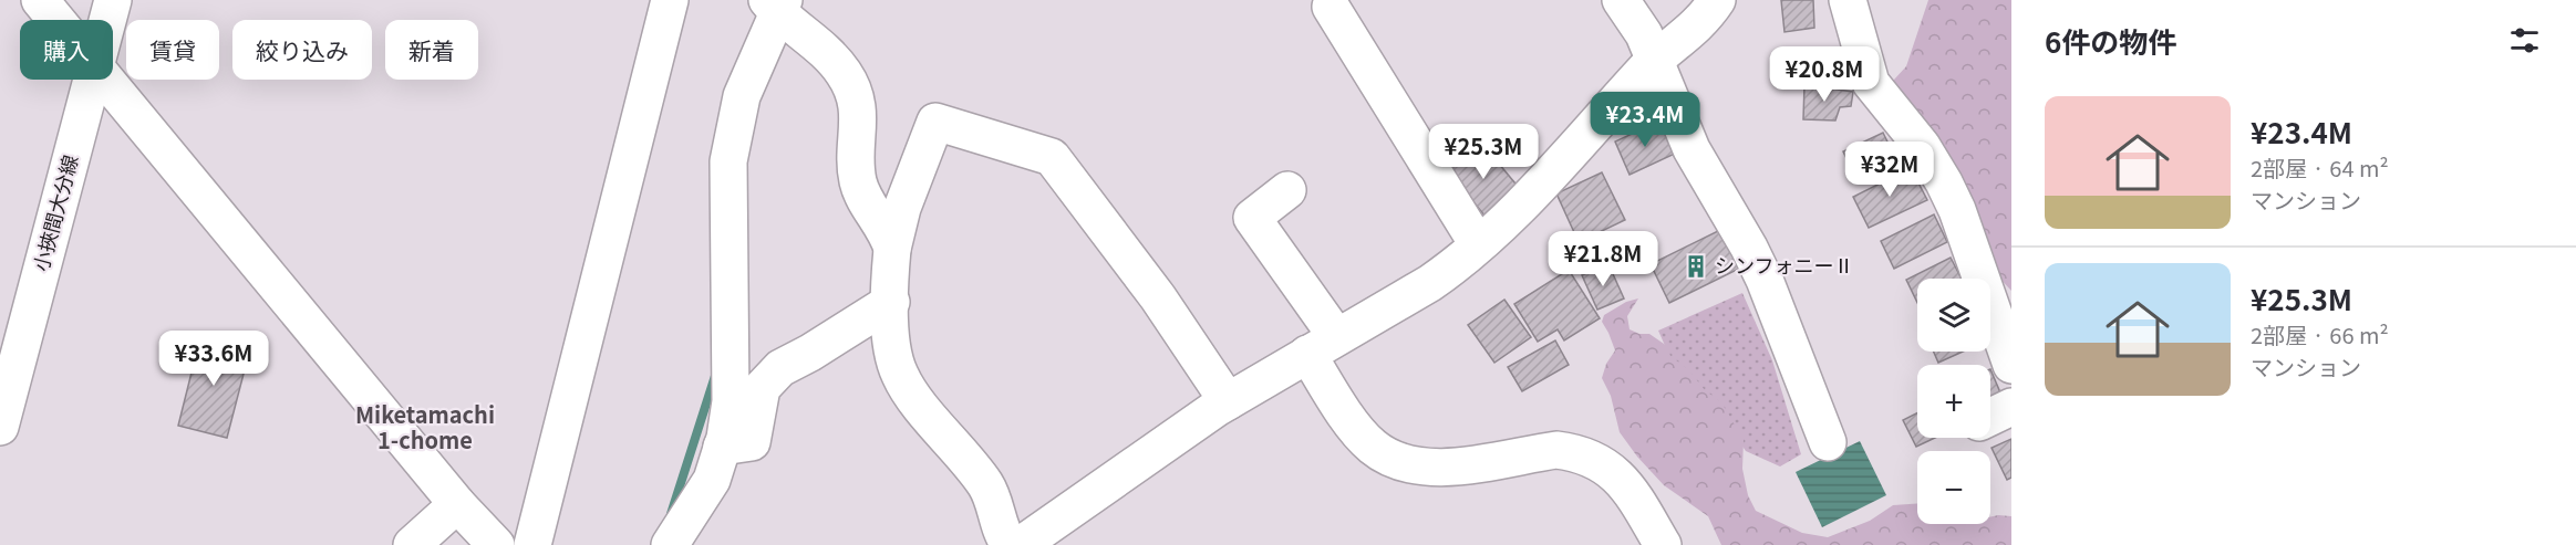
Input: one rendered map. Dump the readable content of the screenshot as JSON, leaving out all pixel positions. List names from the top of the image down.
{
  "streets": {
    "street": ["小挾間大分線"]
  },
  "districts": ["Miketamachi 1-chome"],
  "places": {
    "building": ["シンフォニーⅡ"]
  },
  "page": {
    "heading": "6件の物件",
    "chip": [
      "購入",
      "賃貸",
      "絞り込み",
      "新着"
    ],
    "price": [
      "¥20.8M",
      "¥23.4M",
      "¥25.3M",
      "¥32M",
      "¥21.8M",
      "¥33.6M"
    ],
    "list": [
      {
        "name": "¥23.4M",
        "note": "2部屋 · 64 m² · マンション"
      },
      {
        "name": "¥25.3M",
        "note": "2部屋 · 66 m² · マンション"
      }
    ],
    "map_buttons": ["+", "−"]
  }
}
